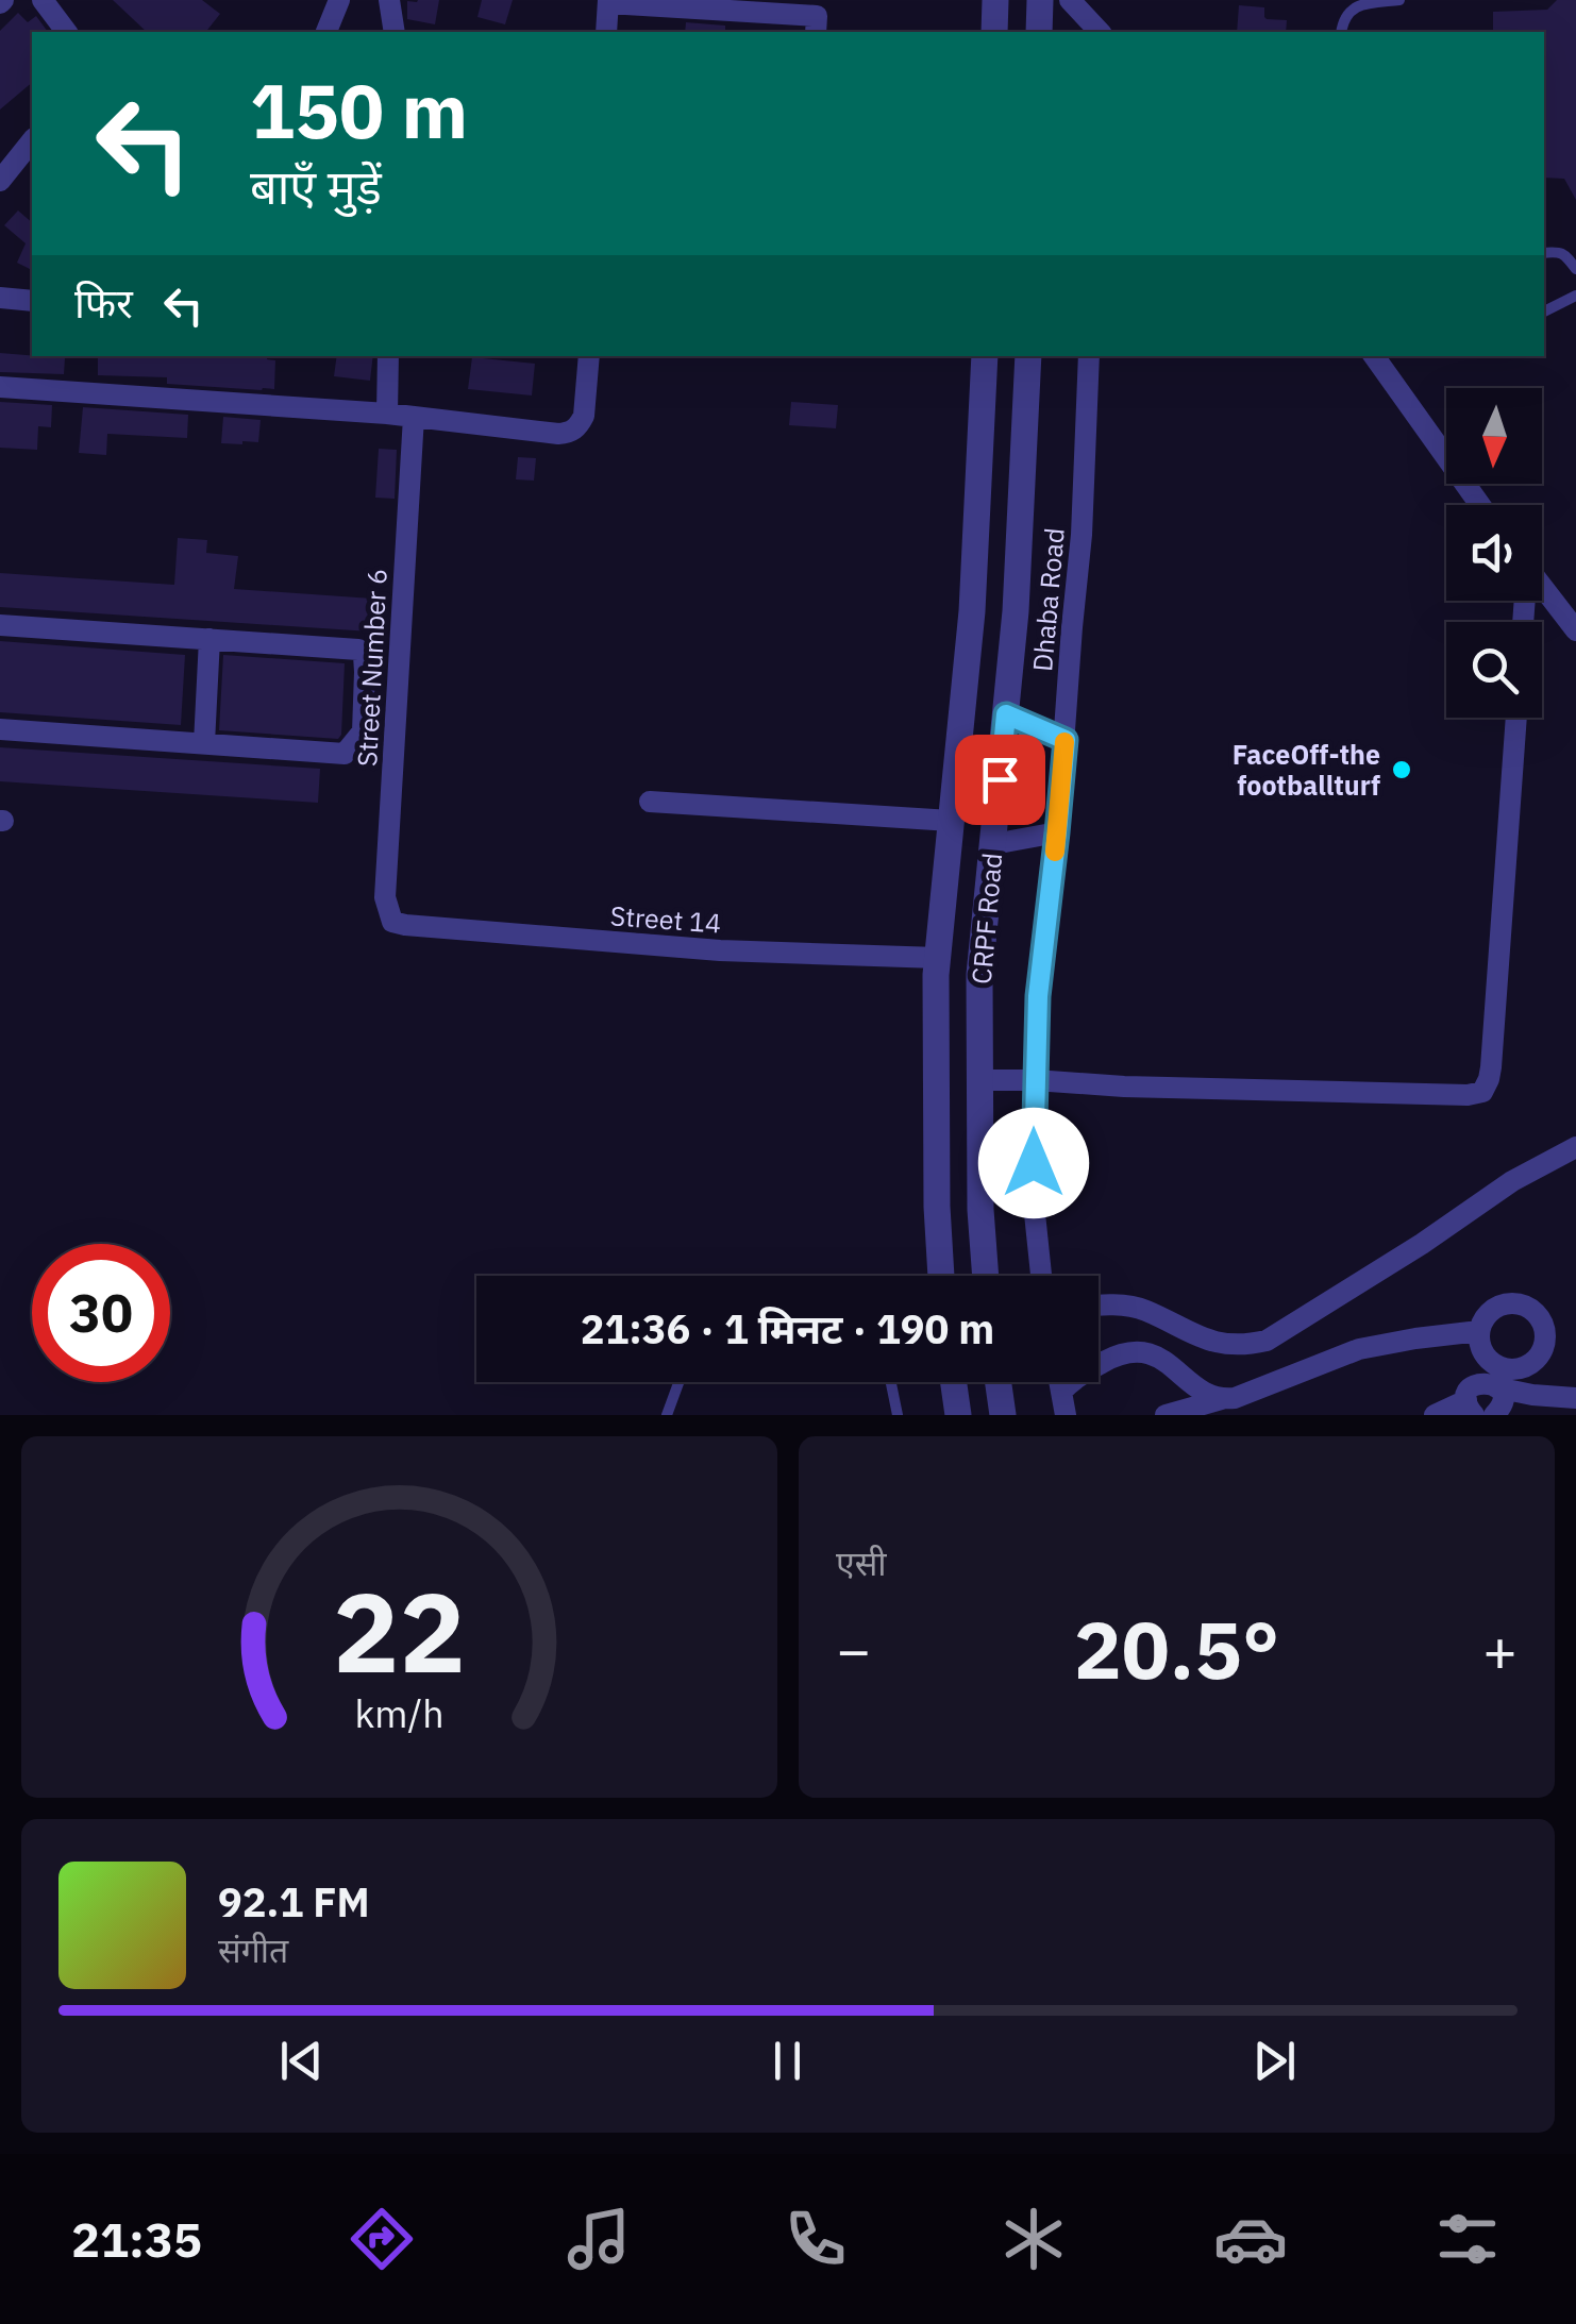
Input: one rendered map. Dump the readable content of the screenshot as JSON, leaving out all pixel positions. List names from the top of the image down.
{
  "streets": {
    "street": [
      "Dhaba Road",
      "Street Number 6",
      "CRPF Road",
      "Street 14"
    ]
  },
  "crossings": [
    ["Street Number 6", "Street 14"]
  ],
  "places": ["FaceOff-the footballturf"],
  "north": "bottom",
  "page": {
    "turn": ["150 m", "बाएँ मुड़ें"],
    "then": "फिर",
    "limit": "30",
    "trip": "21:36 · 1 मिनट · 190 m",
    "tile": "एसी",
    "heat": ["−", "20.5°", "+"],
    "song": ["92.1 FM", "संगीत"],
    "tabs": "21:35",
    "gauge": ["22", "km/h"]
  }
}
